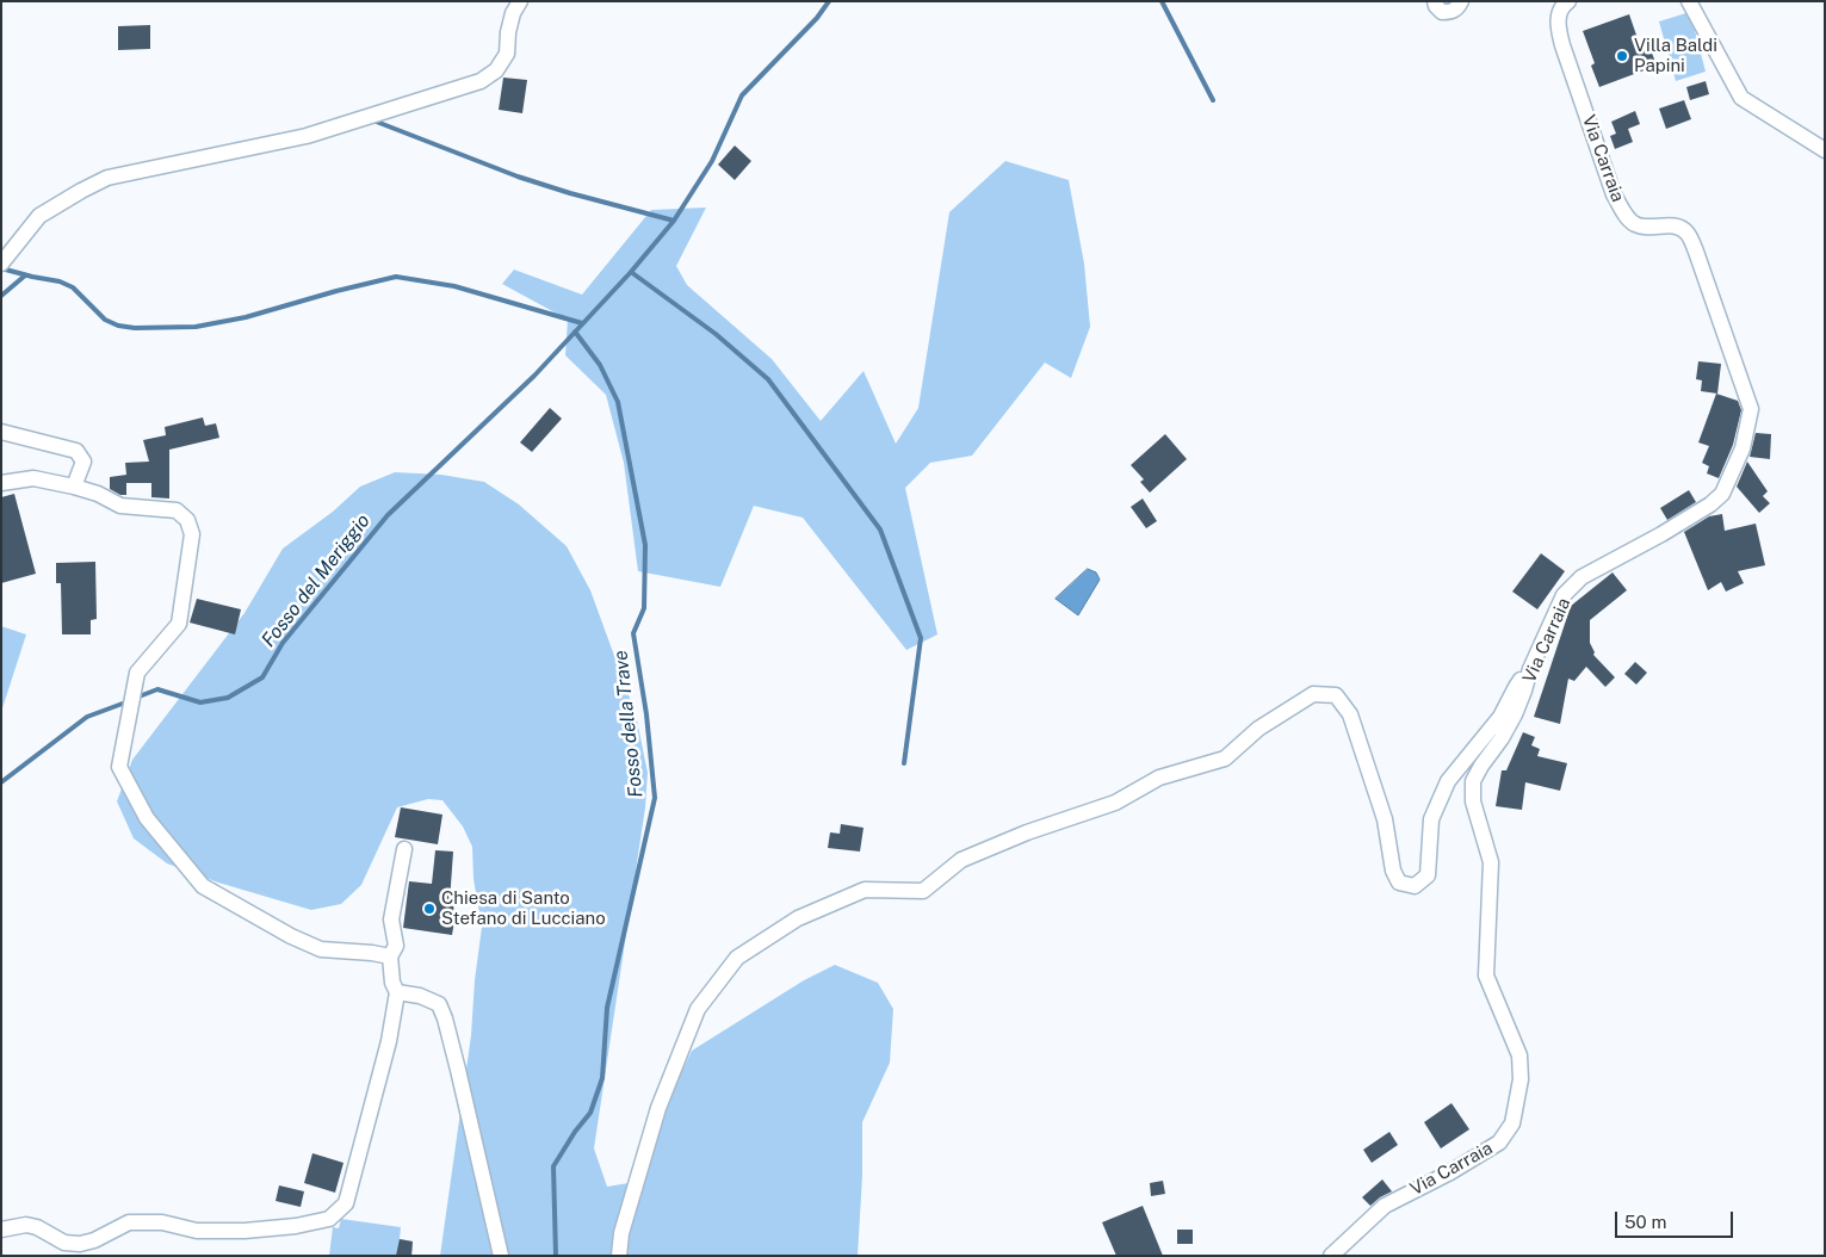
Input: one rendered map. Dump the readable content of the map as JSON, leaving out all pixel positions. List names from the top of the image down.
{
  "streets": {
    "street": ["Via Carraia"]
  },
  "water": ["Fosso del Meriggio", "Fosso della Trave"],
  "places": ["Villa Baldi Papini", "Chiesa di Santo Stefano di Lucciano"],
  "scale_bar": "50 m"
}
